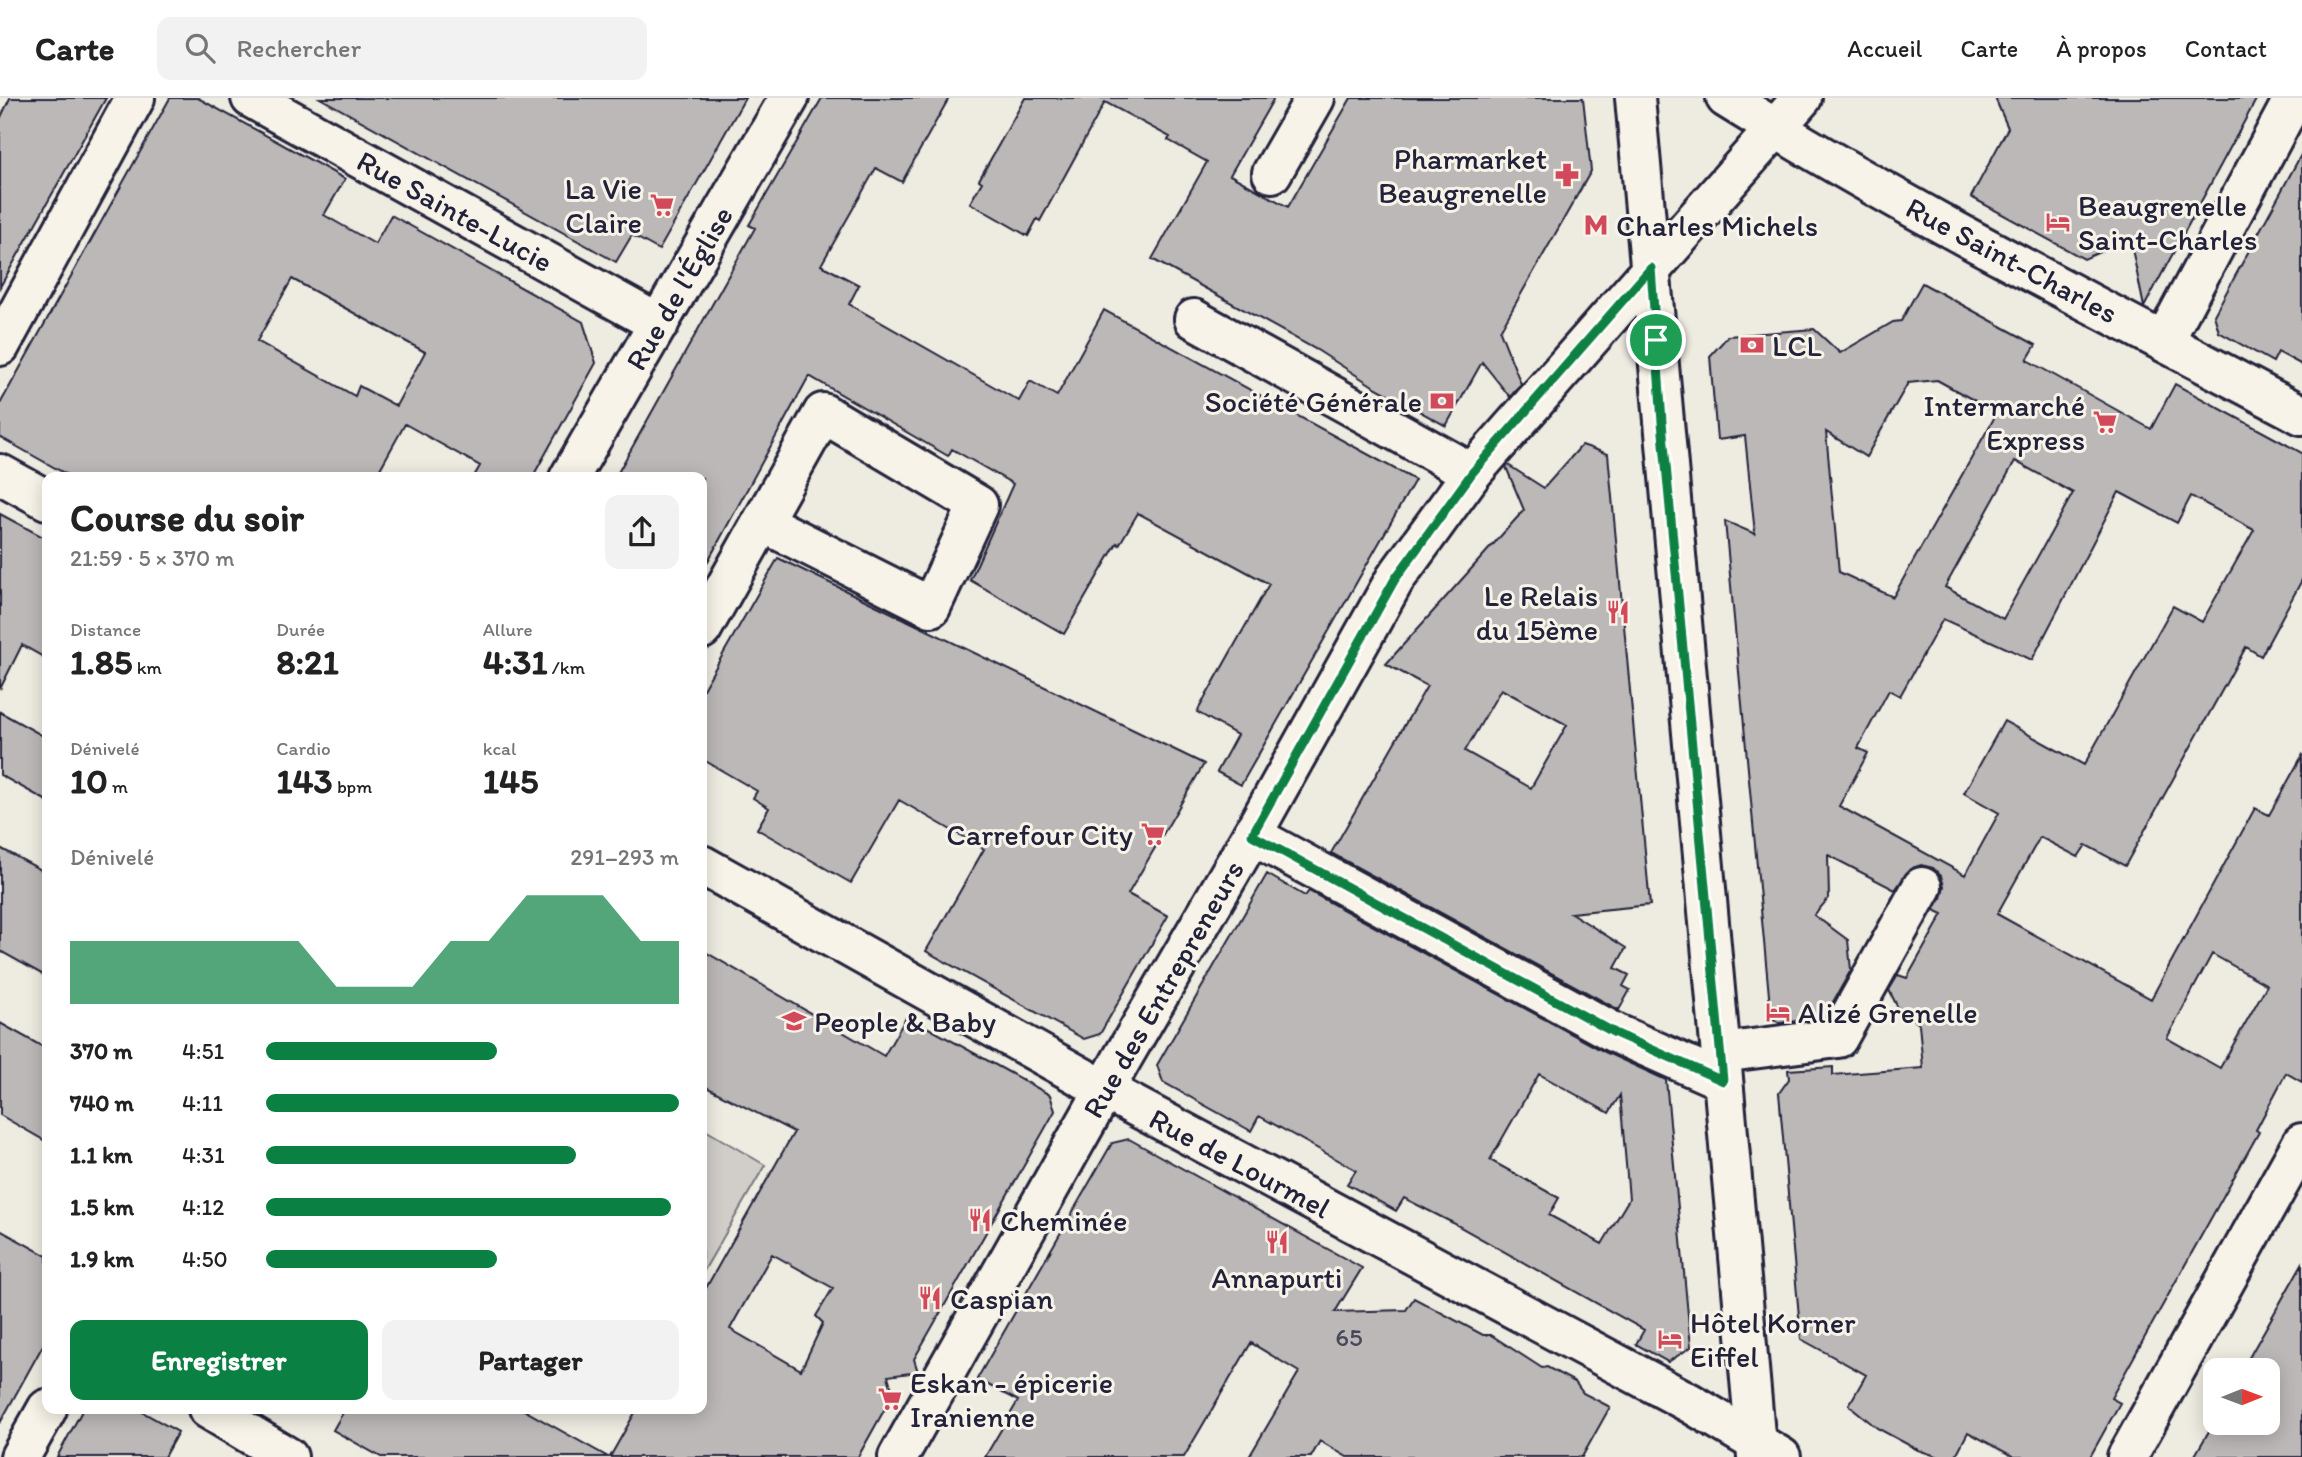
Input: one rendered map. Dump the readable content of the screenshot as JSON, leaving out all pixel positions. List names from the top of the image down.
{
  "streets": {
    "street": [
      "Rue Sainte-Lucie",
      "Rue Saint-Charles",
      "Rue de l'Église",
      "Rue des Entrepreneurs",
      "Rue de Lourmel"
    ]
  },
  "crossings": [
    ["Rue Sainte-Lucie", "Rue de l'Église"],
    ["Rue Saint-Charles", "Rue des Entrepreneurs"],
    ["Rue des Entrepreneurs", "Rue de Lourmel"]
  ],
  "places": {
    "pharmacy": ["Pharmarket Beaugrenelle"],
    "supermarket": [
      "La Vie Claire",
      "Intermarché Express",
      "Carrefour City",
      "Eskan - épicerie Iranienne"
    ],
    "hotel": ["Beaugrenelle Saint-Charles", "Alizé Grenelle", "Hôtel Korner Eiffel"],
    "metro station": ["Charles Michels"],
    "bank": ["LCL", "Société Générale"],
    "restaurant": [
      "Le Relais du 15ème",
      "Cheminée",
      "Annapurti",
      "Caspian"
    ],
    "school or university": ["People & Baby"]
  },
  "house_numbers": ["65"],
  "north": "right",
  "page": {
    "header": "Carte",
    "search": "Rechercher",
    "nav": [
      "Accueil",
      "Carte",
      "À propos",
      "Contact"
    ],
    "heading": ["Course du soir", "21:59 · 5 × 370 m"],
    "stats": [
      ["Distance", "1.85 km"],
      ["Durée", "8:21"],
      ["Allure", "4:31 /km"],
      ["Dénivelé", "10 m"],
      ["Cardio", "143 bpm"],
      ["kcal", "145"]
    ],
    "chart": ["Dénivelé", "291–293 m"],
    "list": [
      {
        "name": "370 m",
        "note": "4:51"
      },
      {
        "name": "740 m",
        "note": "4:11"
      },
      {
        "name": "1.1 km",
        "note": "4:31"
      },
      {
        "name": "1.5 km",
        "note": "4:12"
      },
      {
        "name": "1.9 km",
        "note": "4:50"
      }
    ],
    "buttons": ["Enregistrer", "Partager"]
  }
}
